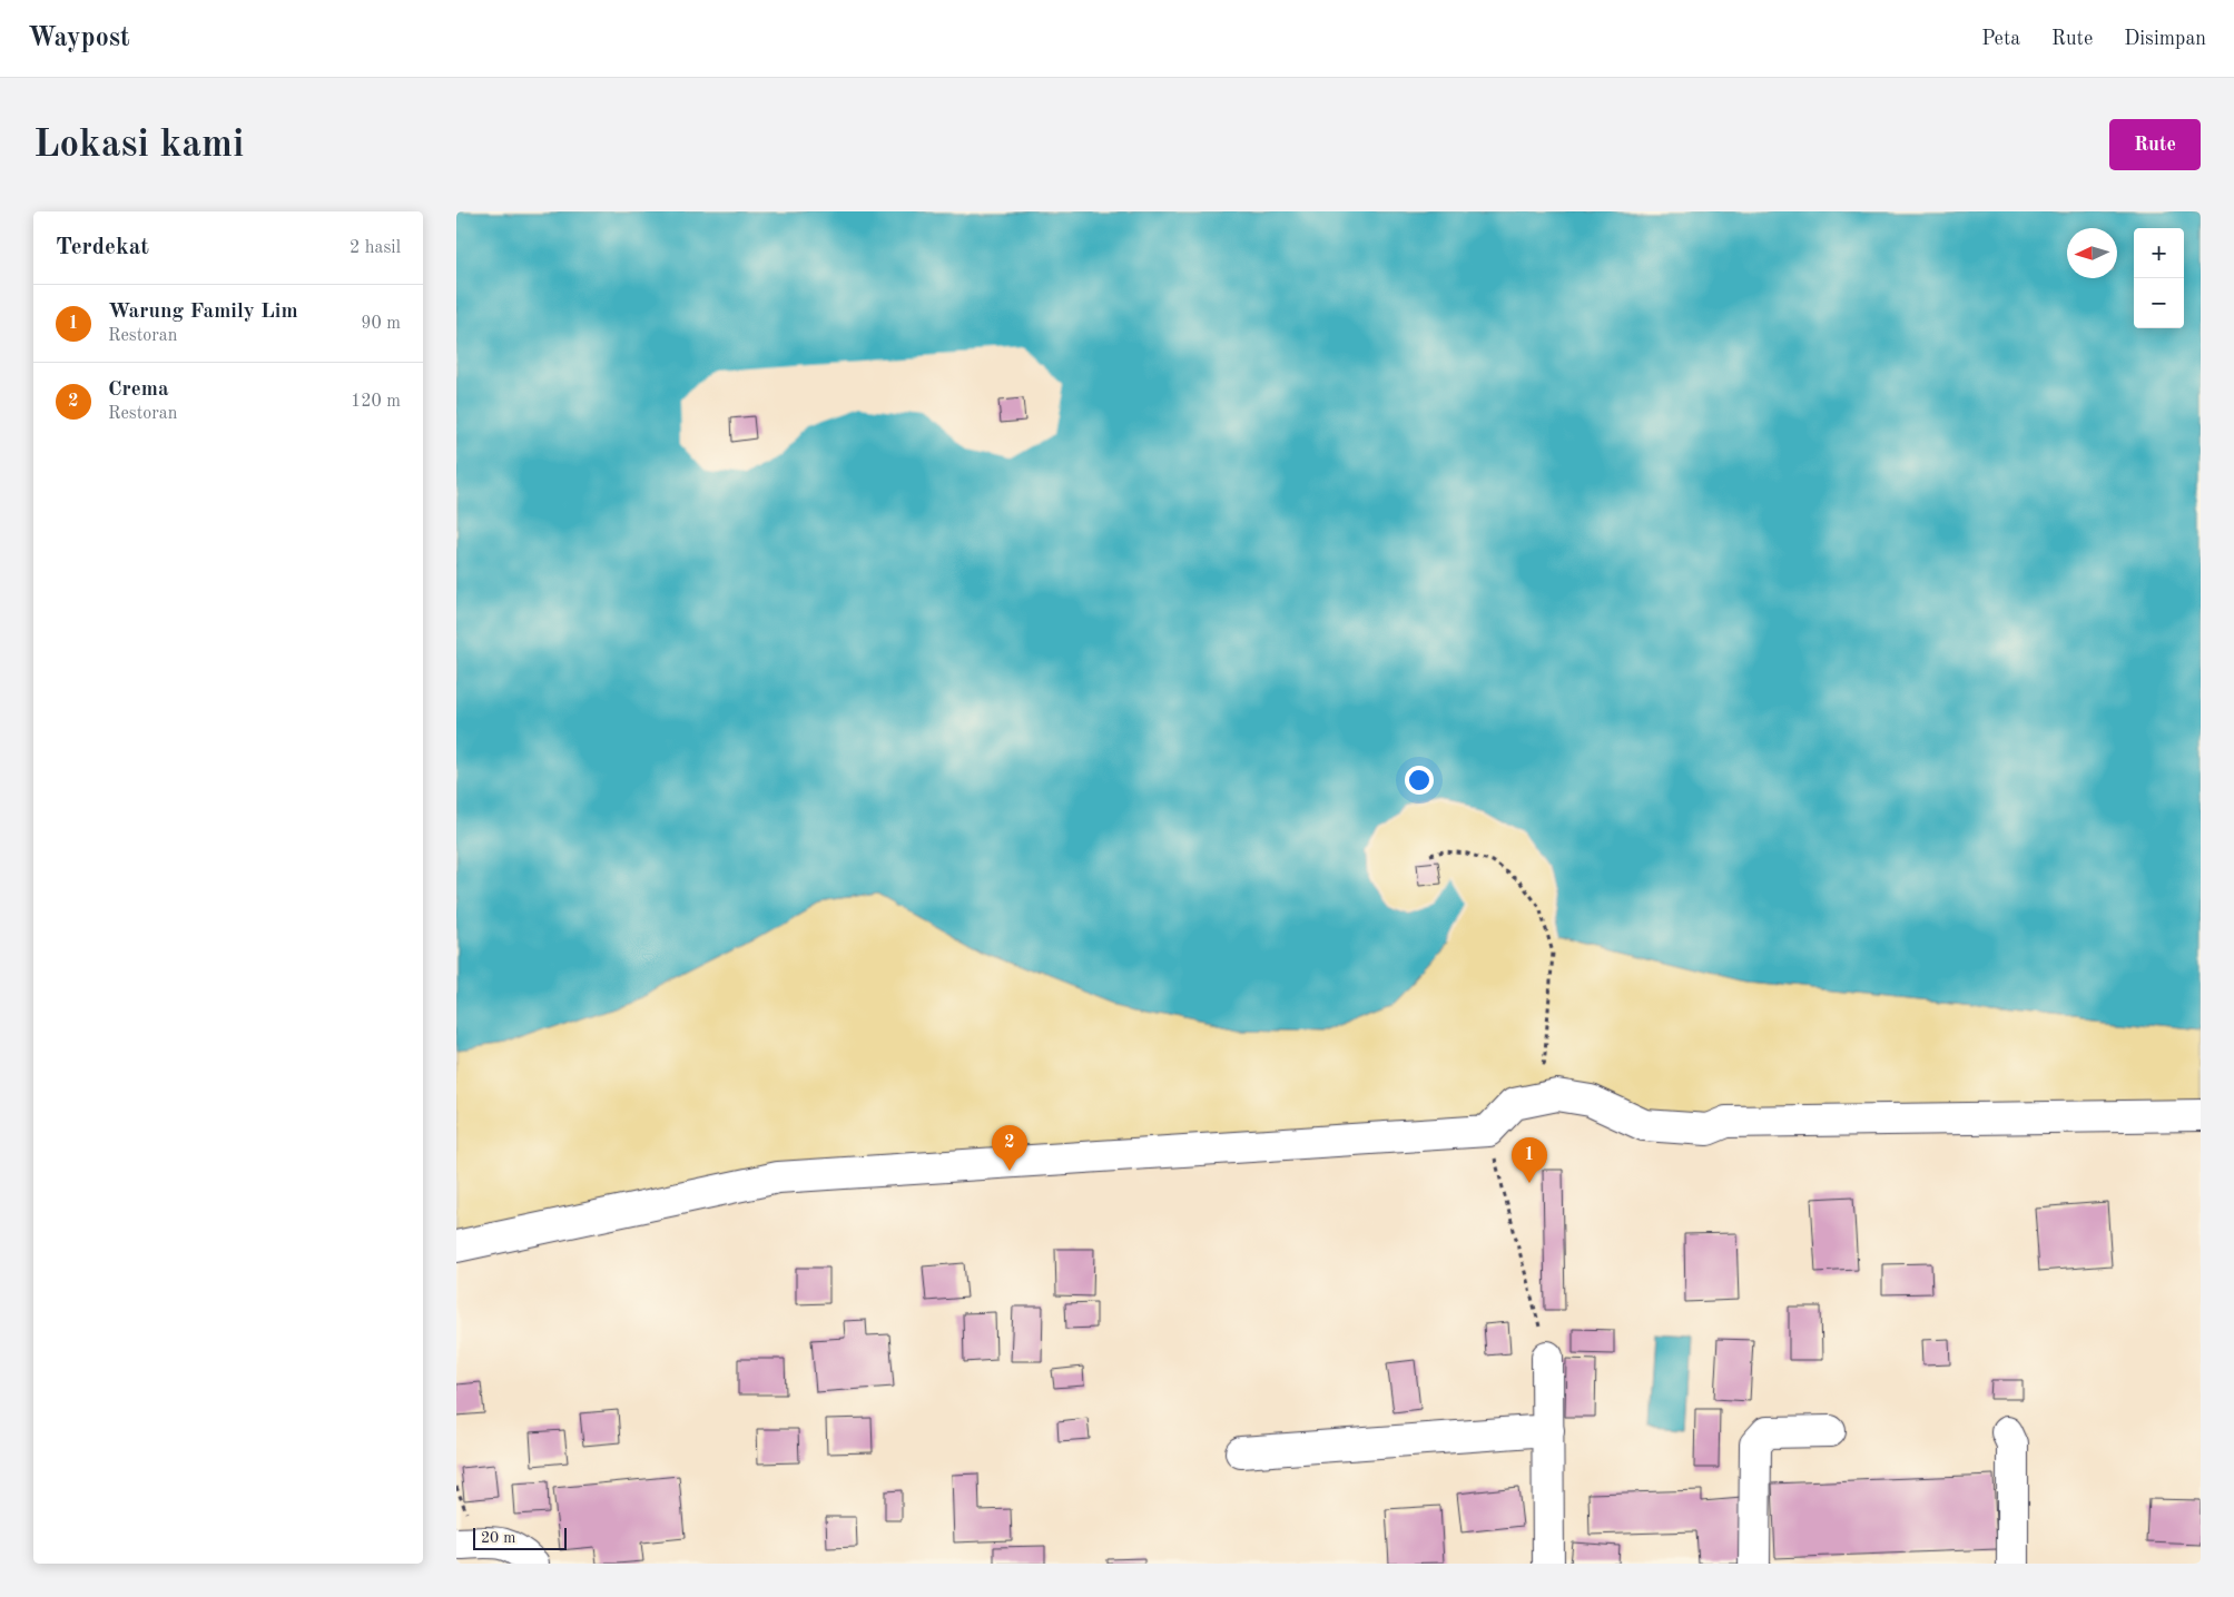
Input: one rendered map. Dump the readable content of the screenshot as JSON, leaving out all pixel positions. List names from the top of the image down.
{
  "scale_bar": "20 m",
  "north": "left",
  "page": {
    "header": "Waypost",
    "nav": ["Peta", "Rute", "Disimpan"],
    "buttons": "Rute",
    "title": "Lokasi kami",
    "heading": ["Terdekat", "2 hasil"],
    "map_buttons": ["+", "−"],
    "list": [
      {
        "mark": "1",
        "name": "Warung Family Lim",
        "note": "Restoran",
        "value": "90 m"
      },
      {
        "mark": "2",
        "name": "Crema",
        "note": "Restoran",
        "value": "120 m"
      }
    ],
    "pins": ["2", "1"],
    "scale": "20 m"
  }
}
